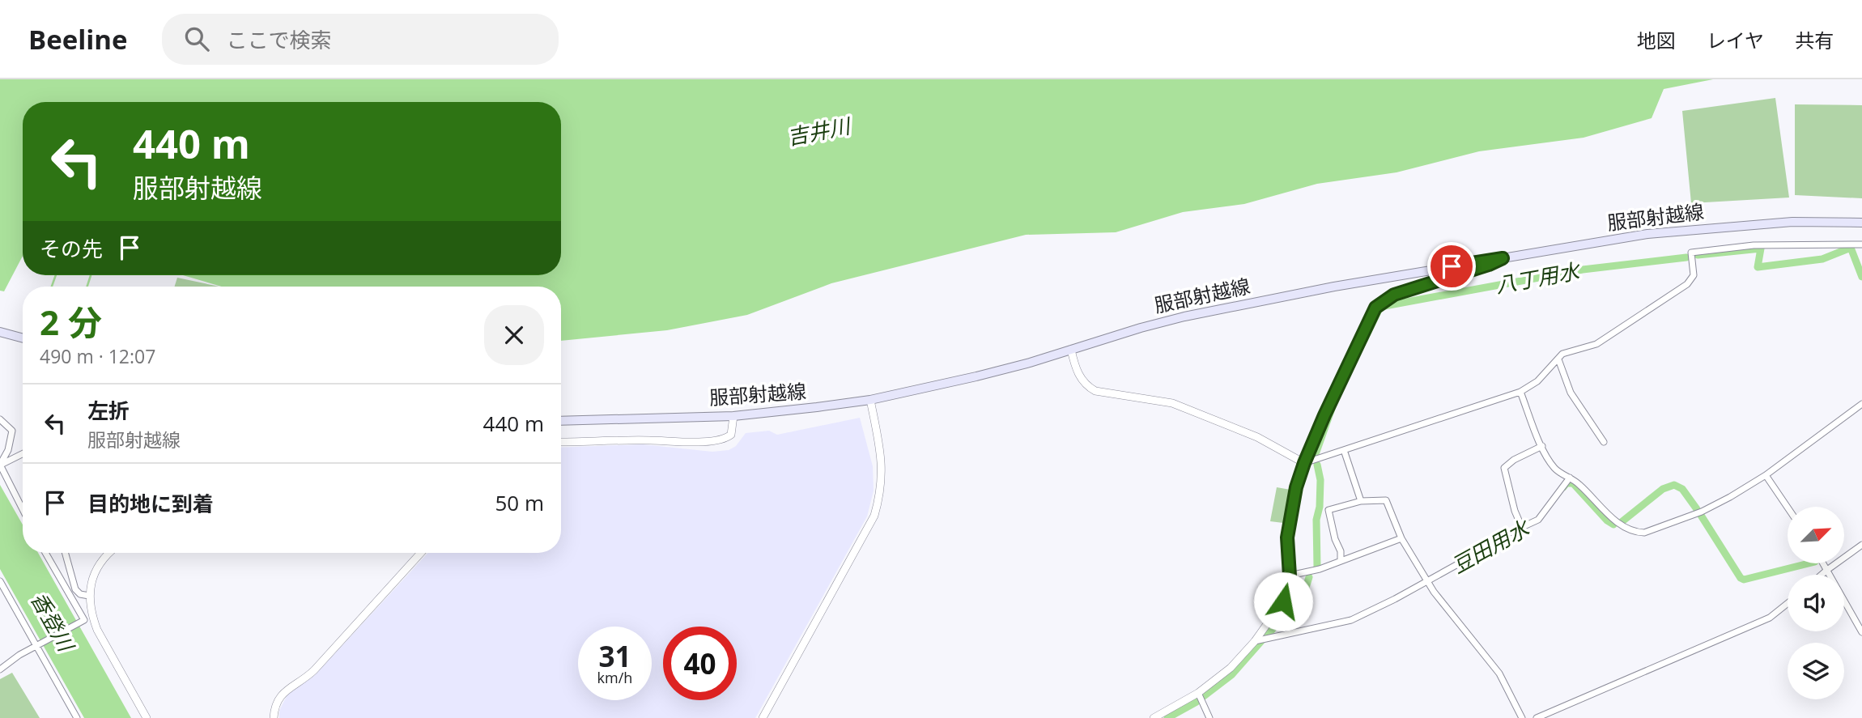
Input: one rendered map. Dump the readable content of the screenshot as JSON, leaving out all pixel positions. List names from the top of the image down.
{
  "streets": {
    "main road": ["服部射越線"]
  },
  "water": [
    "吉井川",
    "八丁用水",
    "豆田用水",
    "香登川"
  ],
  "north": "top right",
  "page": {
    "header": "Beeline",
    "search": "ここで検索",
    "nav": ["地図", "レイヤ", "共有"],
    "turn": ["440 m", "服部射越線"],
    "then": "その先",
    "heading": ["2 分", "490 m · 12:07"],
    "list": [
      {
        "name": "左折",
        "note": "服部射越線",
        "value": "440 m"
      },
      {
        "name": "目的地に到着",
        "value": "50 m"
      }
    ],
    "speed": "31 km/h",
    "limit": "40"
  }
}
